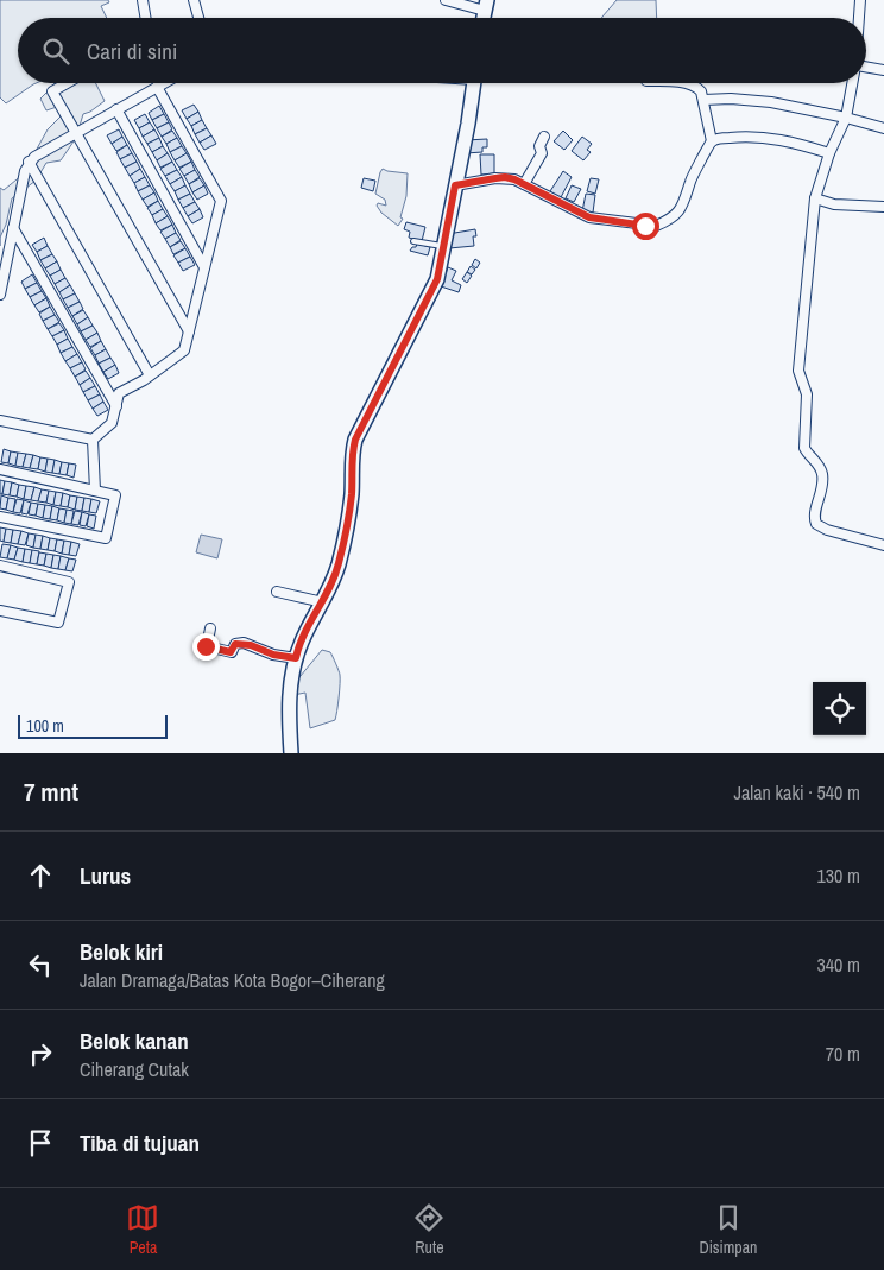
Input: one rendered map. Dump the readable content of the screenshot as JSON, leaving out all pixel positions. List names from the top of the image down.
{
  "scale_bar": "100 m",
  "page": {
    "search": "Cari di sini",
    "scale": "100 m",
    "heading": ["7 mnt", "Jalan kaki · 540 m"],
    "list": [
      ["Lurus", "130 m"],
      ["Belok kiri", "Jalan Dramaga/Batas Kota Bogor–Ciherang", "340 m"],
      ["Belok kanan", "Ciherang Cutak", "70 m"],
      "Tiba di tujuan"
    ],
    "nav": ["Peta", "Rute", "Disimpan"]
  }
}
